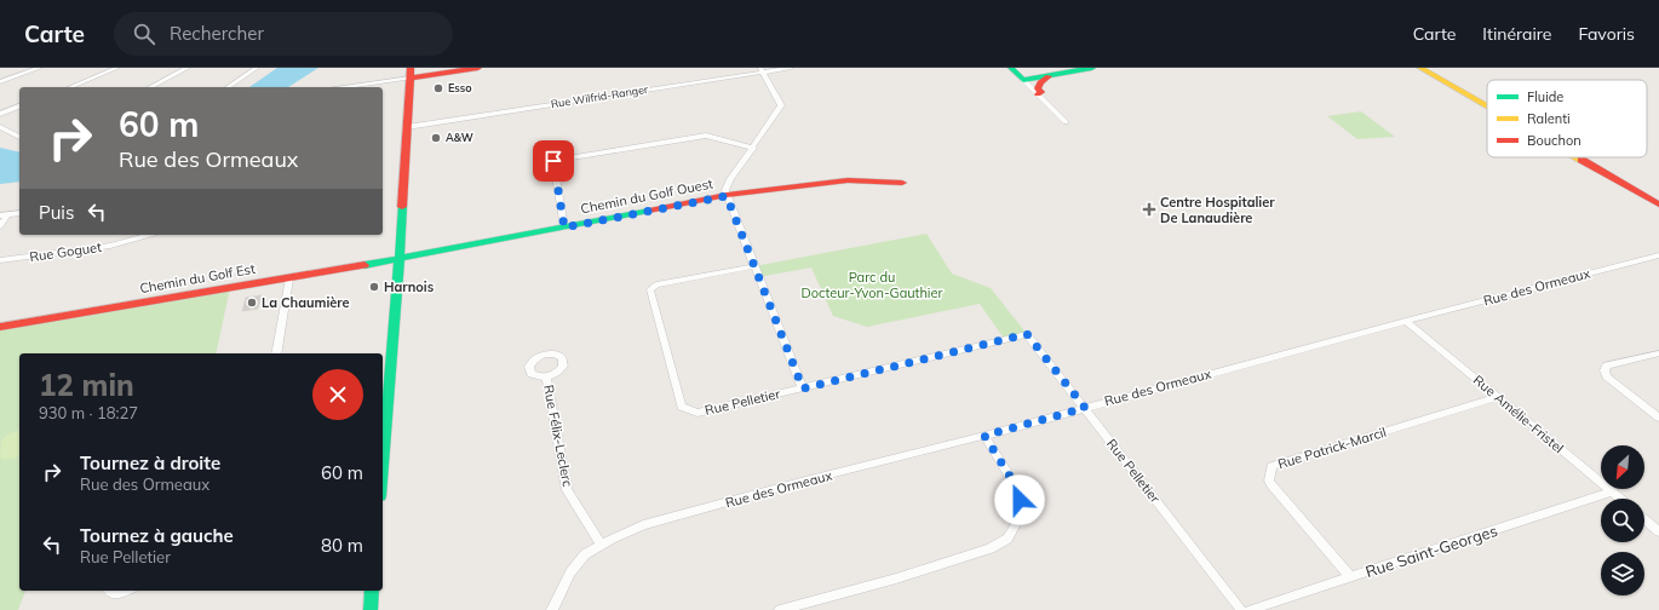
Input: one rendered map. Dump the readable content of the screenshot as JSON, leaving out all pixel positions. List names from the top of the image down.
{
  "streets": {
    "street": [
      "Rue Wilfrid-Ranger",
      "Chemin du Golf Ouest",
      "Rue Goguet",
      "Chemin du Golf Est",
      "Rue des Ormeaux",
      "Rue Pelletier",
      "Rue Amélie-Fristel",
      "Rue Félix-Leclerc",
      "Rue Patrick-Marcil",
      "Rue Saint-Georges"
    ]
  },
  "crossings": [
    ["Chemin du Golf Ouest", "Chemin du Golf Est"],
    ["Rue des Ormeaux", "Rue Pelletier"],
    ["Rue des Ormeaux", "Rue Amélie-Fristel"],
    ["Rue des Ormeaux", "Rue Félix-Leclerc"],
    ["Rue Amélie-Fristel", "Rue Patrick-Marcil"],
    ["Rue Amélie-Fristel", "Rue Saint-Georges"],
    ["Rue Patrick-Marcil", "Rue Saint-Georges"]
  ],
  "parks": ["Parc du Docteur-Yvon-Gauthier"],
  "places": {
    "other": [
      "Esso",
      "A&W",
      "Harnois",
      "La Chaumière"
    ],
    "health": ["Centre Hospitalier De Lanaudière"]
  },
  "legend": ["Fluide", "Ralenti", "Bouchon"],
  "north": "bottom left",
  "page": {
    "header": "Carte",
    "search": "Rechercher",
    "nav": ["Carte", "Itinéraire", "Favoris"],
    "turn": ["60 m", "Rue des Ormeaux"],
    "then": "Puis",
    "heading": ["12 min", "930 m · 18:27"],
    "list": [
      {
        "name": "Tournez à droite",
        "note": "Rue des Ormeaux",
        "value": "60 m"
      },
      {
        "name": "Tournez à gauche",
        "note": "Rue Pelletier",
        "value": "80 m"
      }
    ]
  }
}
